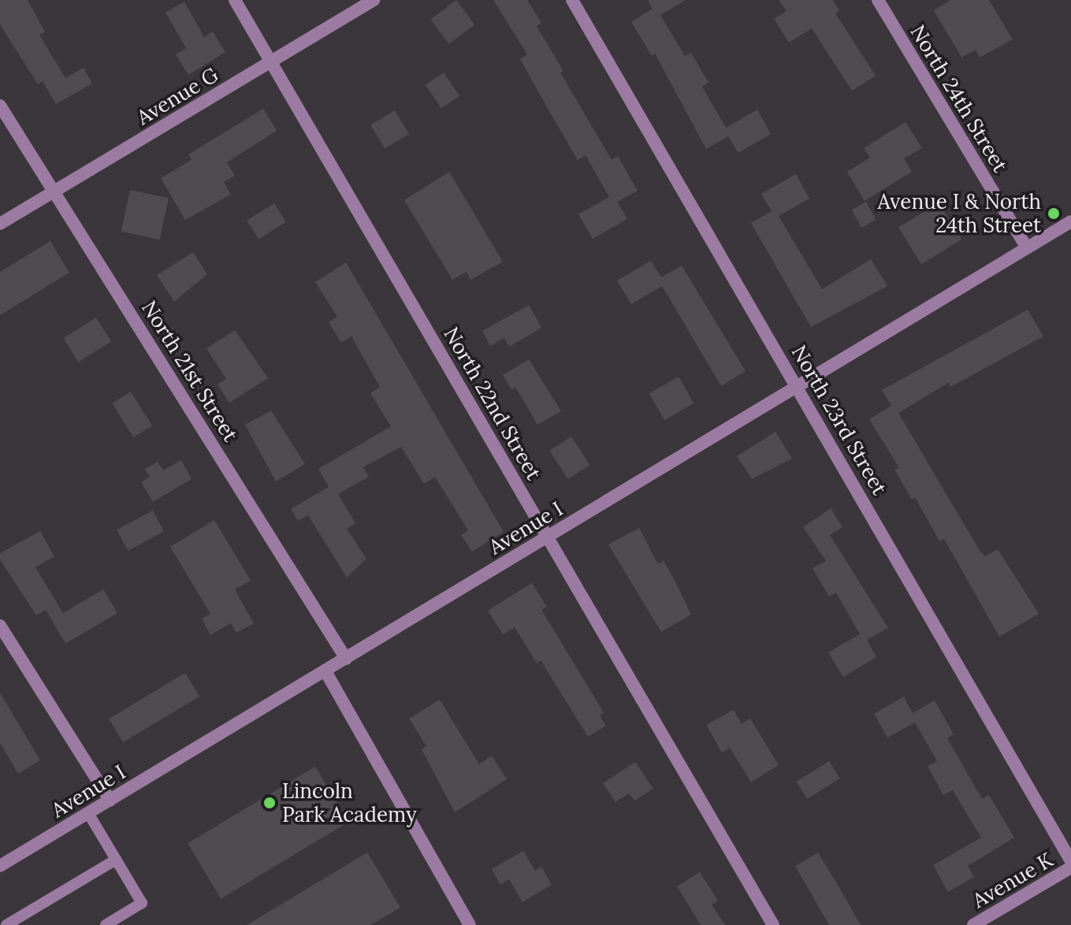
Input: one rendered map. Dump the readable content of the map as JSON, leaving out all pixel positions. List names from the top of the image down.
{
  "streets": {
    "street": [
      "Avenue G",
      "North 24th Street",
      "North 21st Street",
      "North 22nd Street",
      "North 23rd Street",
      "Avenue I",
      "Avenue K"
    ]
  },
  "crossings": [
    ["Avenue G", "North 21st Street"],
    ["Avenue G", "North 22nd Street"],
    ["North 24th Street", "Avenue I"],
    ["North 21st Street", "Avenue I"],
    ["North 22nd Street", "Avenue I"],
    ["North 23rd Street", "Avenue I"]
  ],
  "places": ["Avenue I & North 24th Street", "Lincoln Park Academy"]
}
